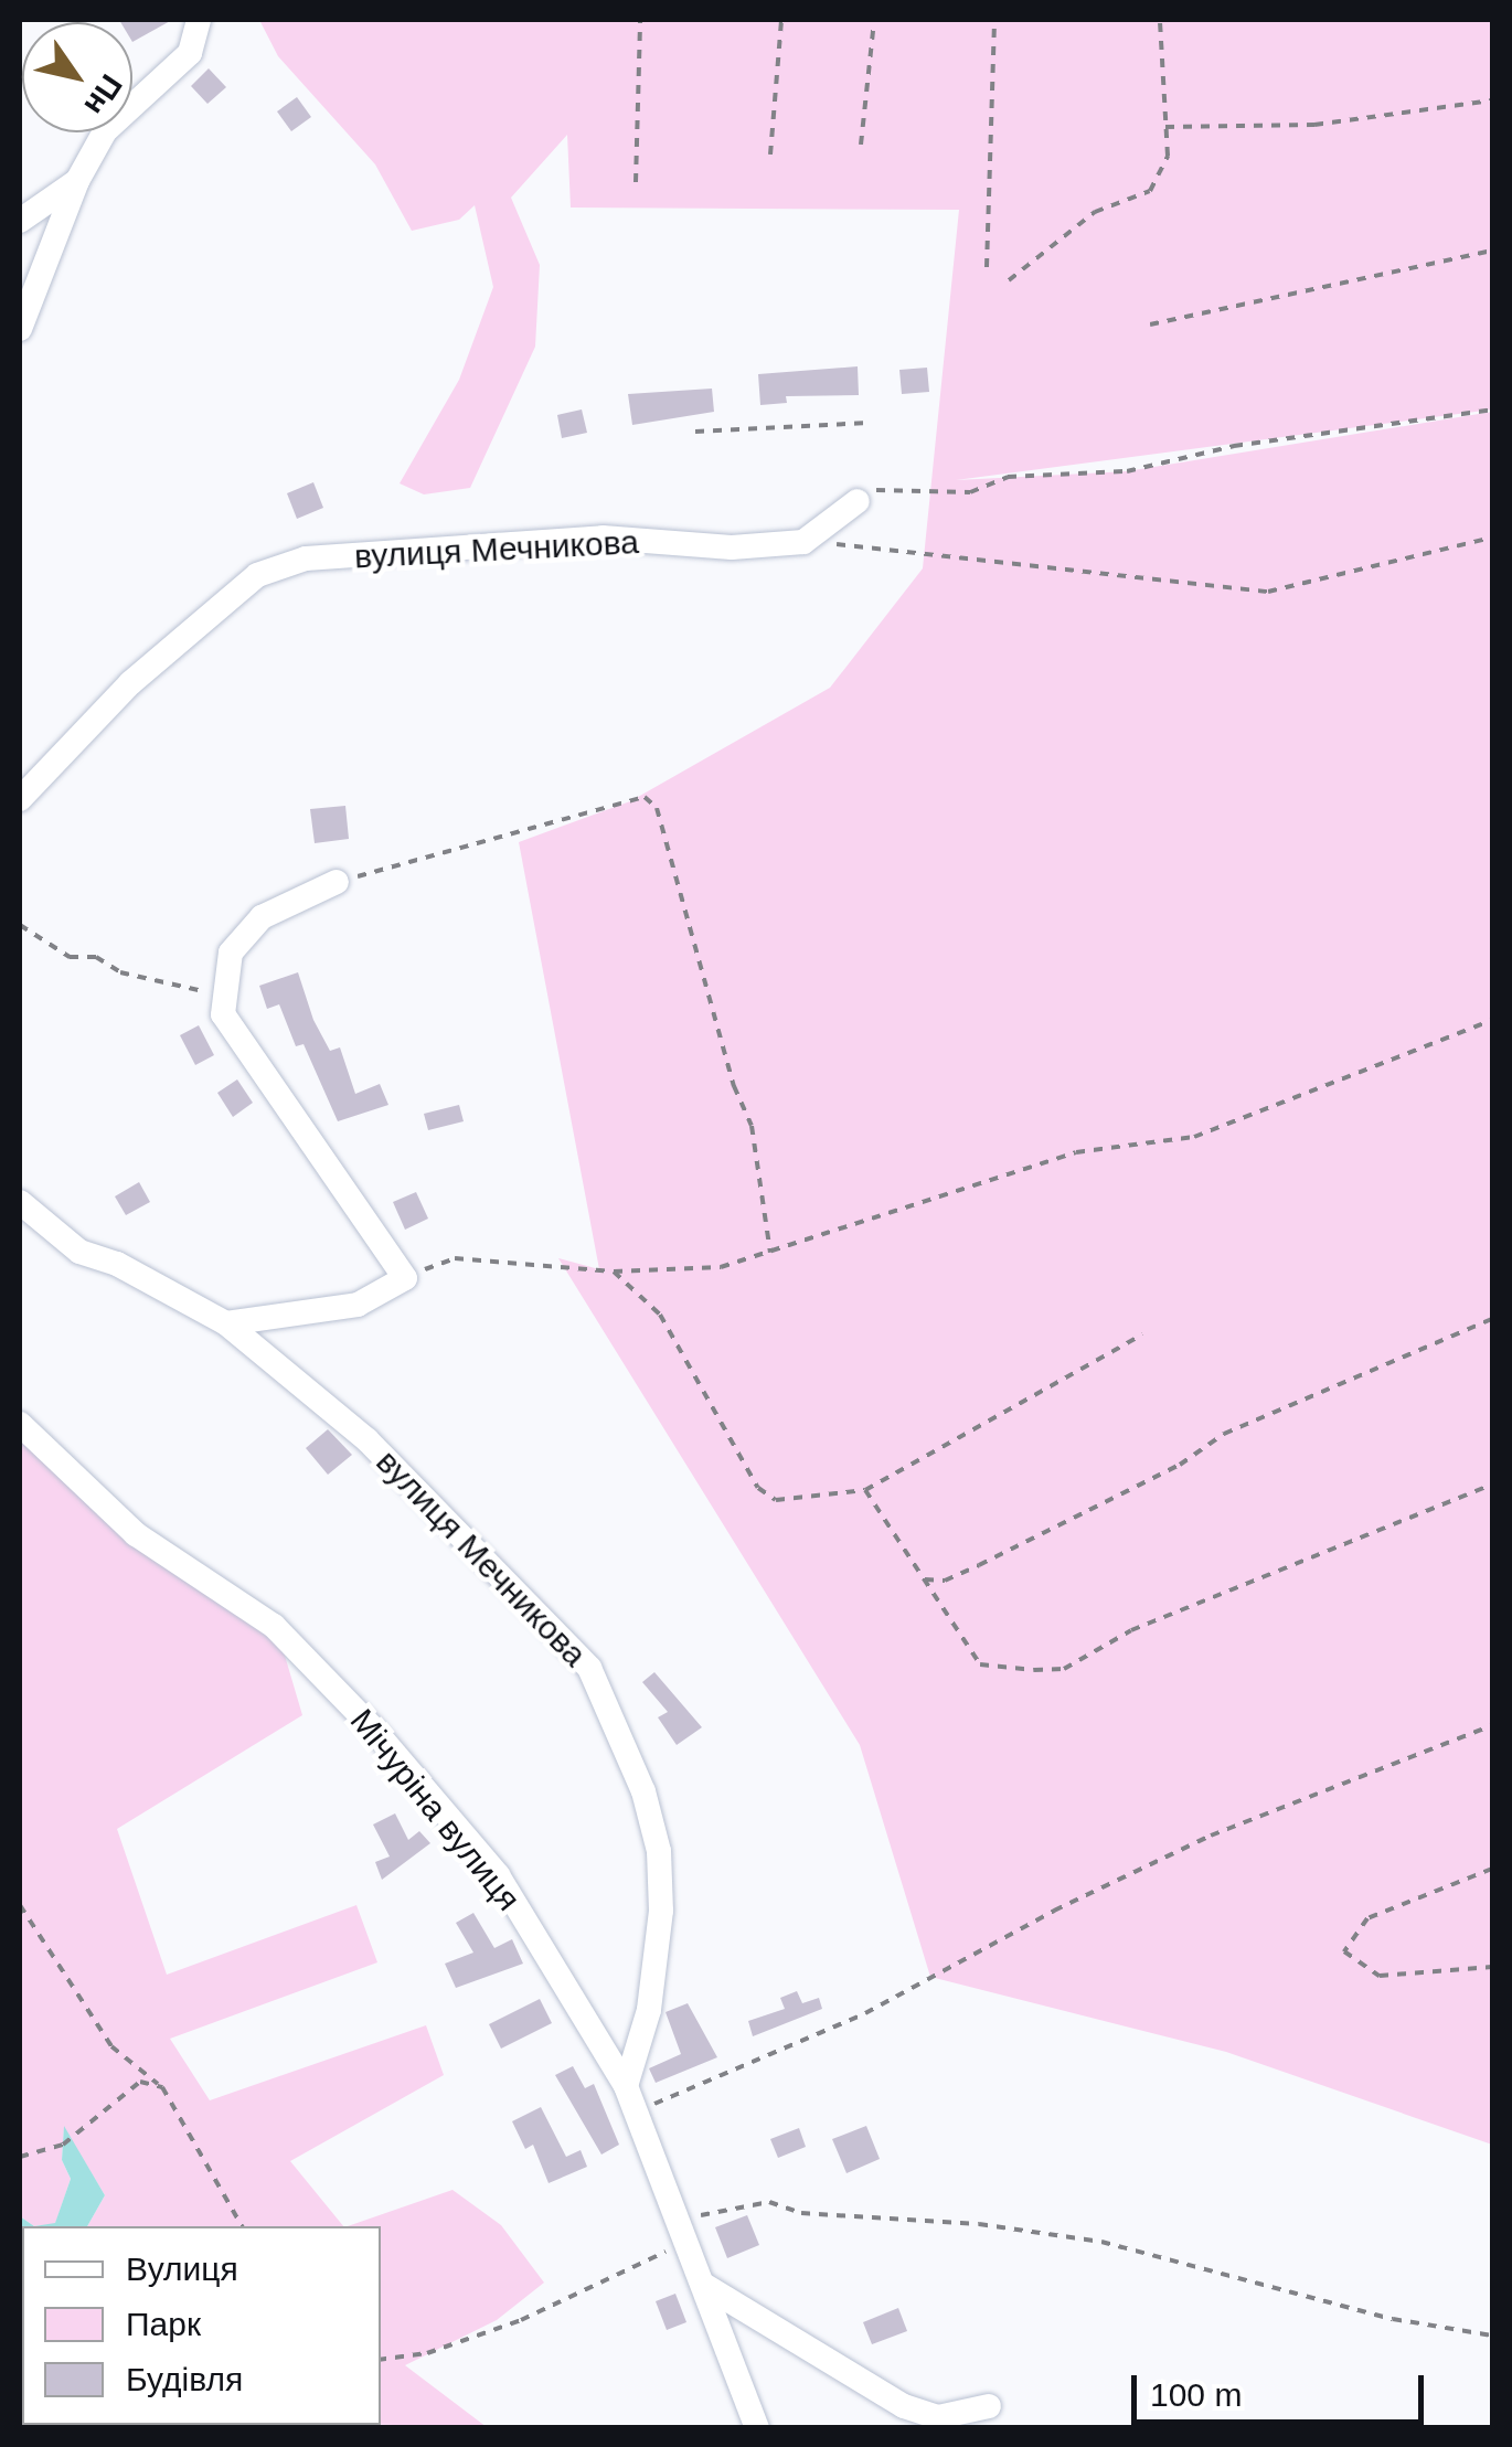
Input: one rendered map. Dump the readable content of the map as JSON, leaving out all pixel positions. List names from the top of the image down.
{
  "streets": {
    "street": ["вулиця Мечникова", "Мічуріна вулиця"]
  },
  "crossings": [
    ["вулиця Мечникова", "Мічуріна вулиця"]
  ],
  "legend": ["Вулиця", "Парк", "Будівля"],
  "scale_bar": "100 m",
  "north": "bottom right"
}
